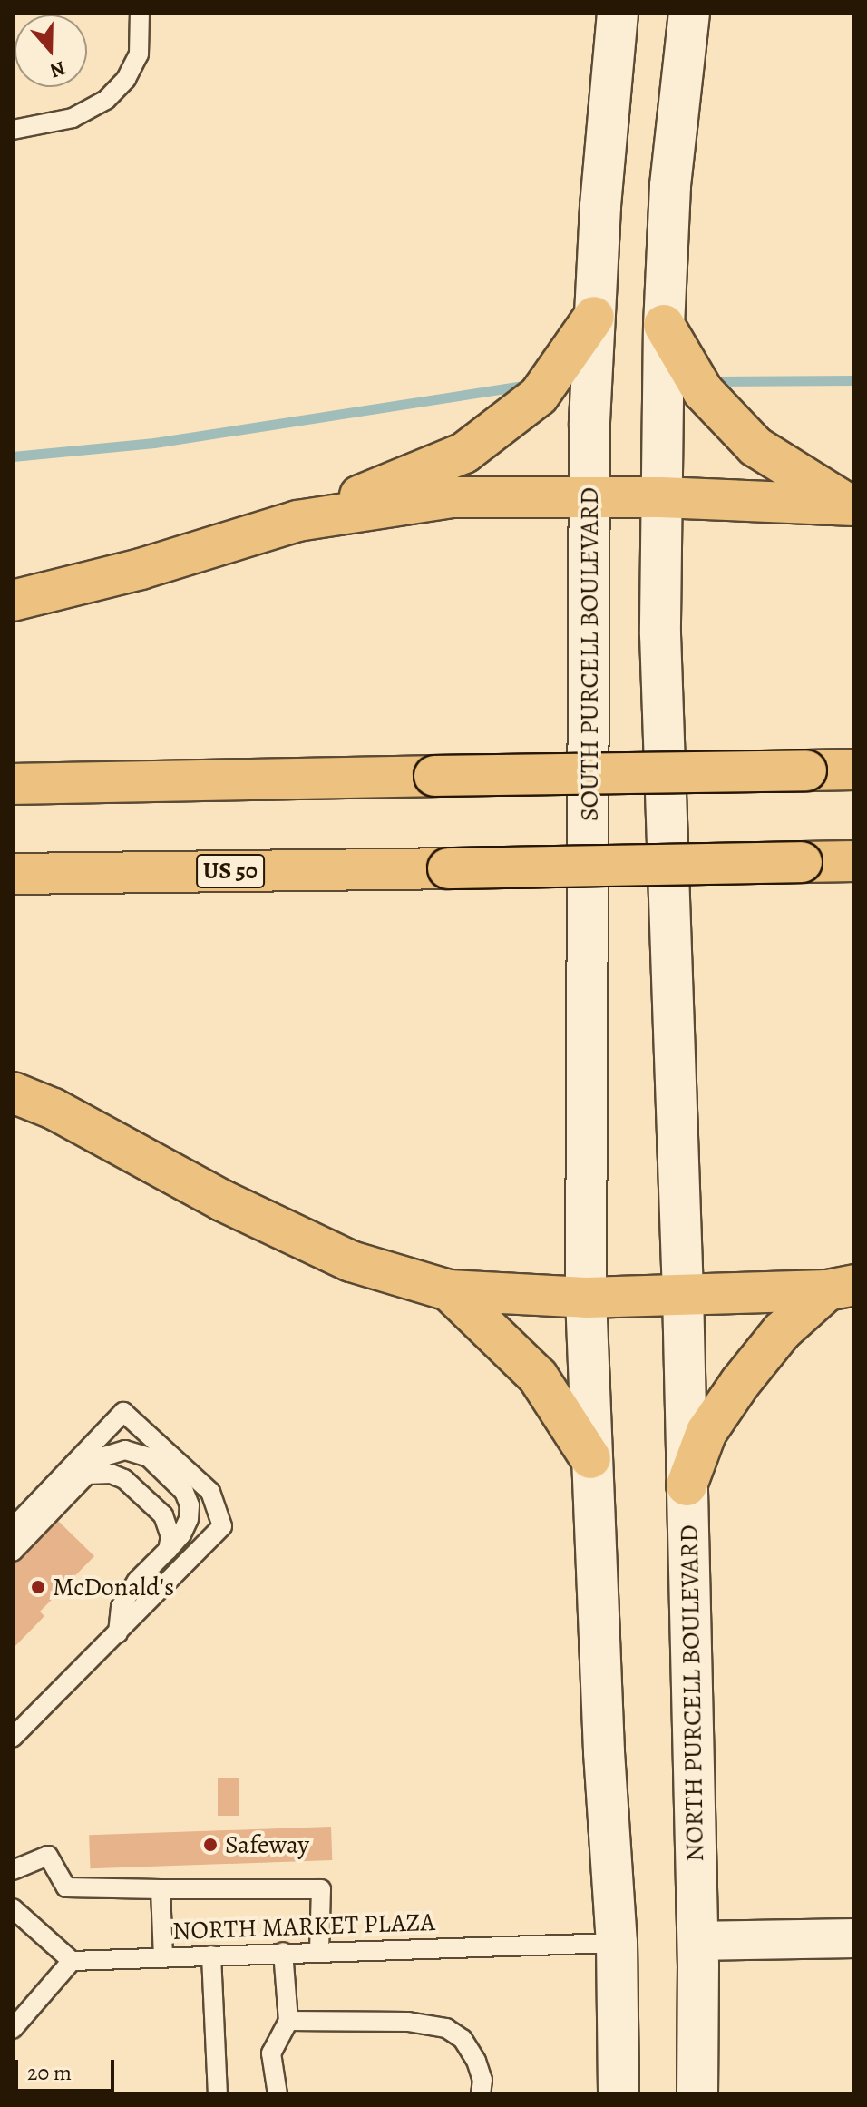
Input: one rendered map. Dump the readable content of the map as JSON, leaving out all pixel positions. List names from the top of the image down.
{
  "streets": {
    "highway": ["US 50"],
    "main road": ["SOUTH PURCELL BOULEVARD", "NORTH PURCELL BOULEVARD"],
    "lane": ["NORTH MARKET PLAZA"]
  },
  "places": ["McDonald's", "Safeway"],
  "scale_bar": "20 m",
  "north": "bottom"
}
